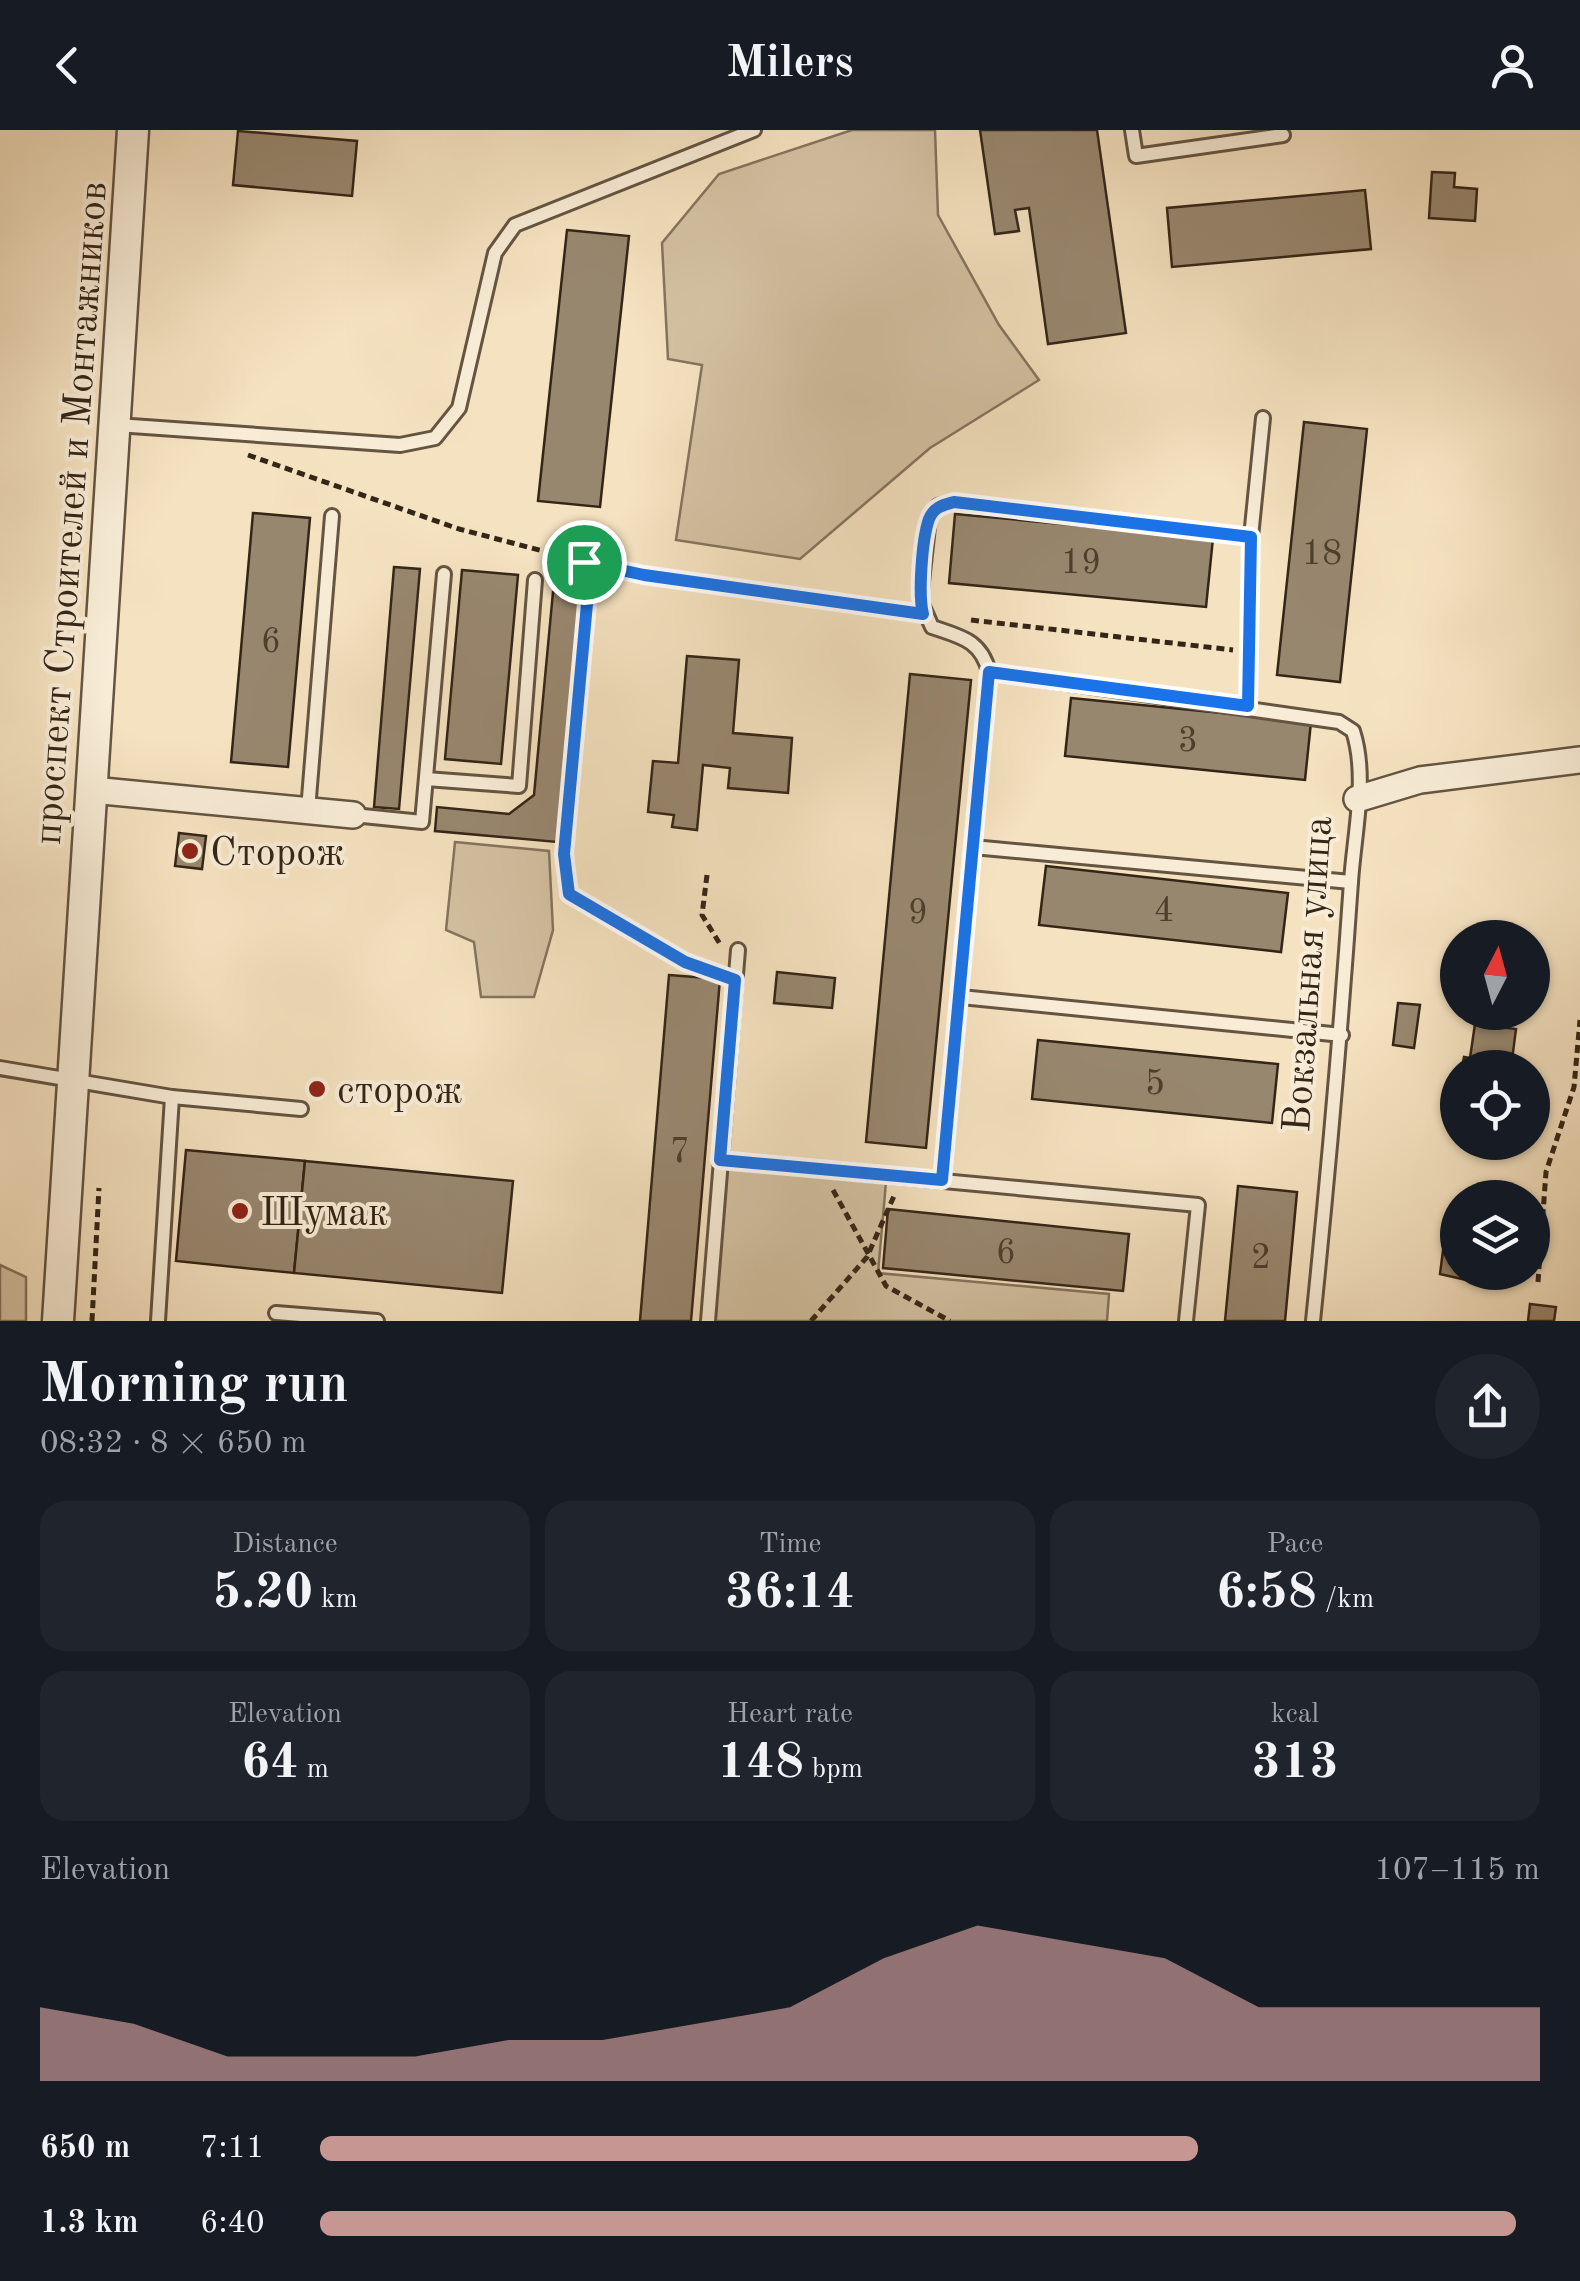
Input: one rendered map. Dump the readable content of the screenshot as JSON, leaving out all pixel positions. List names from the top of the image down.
{
  "streets": {
    "street": ["проспект Строителей и Монтажников", "Вокзальная улица"]
  },
  "places": ["Сторож", "сторож", "Шумак"],
  "house_numbers": [
    "18",
    "19",
    "6",
    "3",
    "4",
    "9",
    "5",
    "7",
    "6",
    "2"
  ],
  "north": "top",
  "page": {
    "header": "Milers",
    "heading": ["Morning run", "08:32 · 8 × 650 m"],
    "stats": [
      ["Distance", "5.20 km"],
      ["Time", "36:14"],
      ["Pace", "6:58 /km"],
      ["Elevation", "64 m"],
      ["Heart rate", "148 bpm"],
      ["kcal", "313"]
    ],
    "chart": ["Elevation", "107–115 m"],
    "list": [
      {
        "name": "650 m",
        "note": "7:11"
      },
      {
        "name": "1.3 km",
        "note": "6:40"
      }
    ]
  }
}
